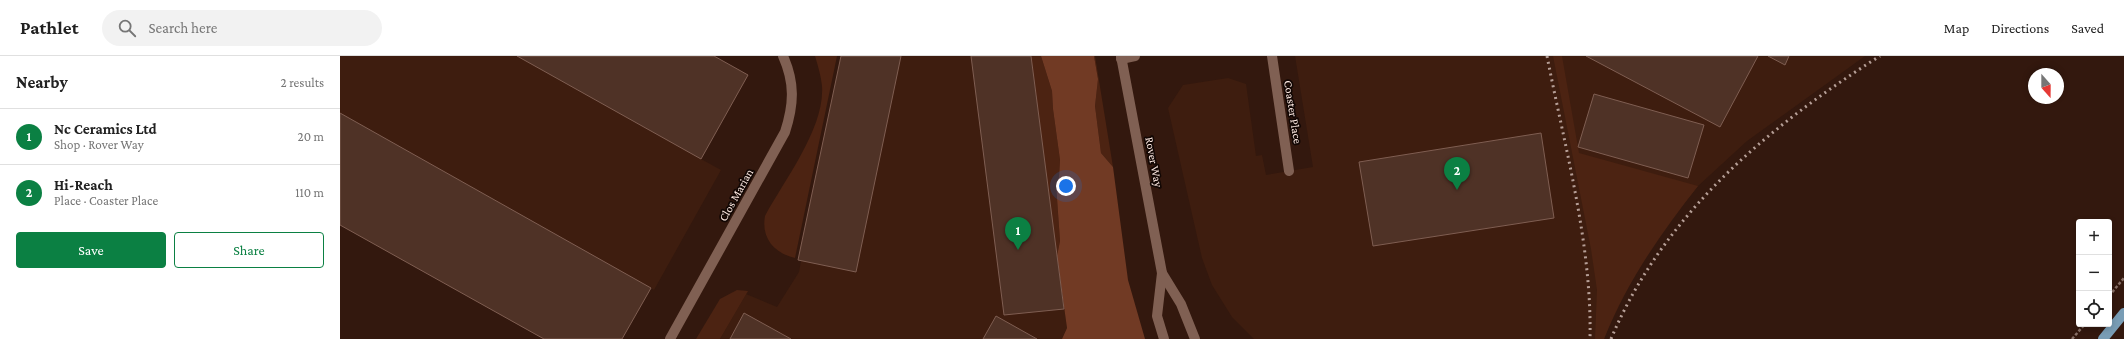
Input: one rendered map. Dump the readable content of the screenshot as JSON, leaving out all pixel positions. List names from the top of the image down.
{
  "streets": {
    "street": ["Coaster Place", "Rover Way", "Clos Marian"]
  },
  "north": "bottom",
  "page": {
    "header": "Pathlet",
    "search": "Search here",
    "nav": ["Map", "Directions", "Saved"],
    "heading": ["Nearby", "2 results"],
    "list": [
      {
        "mark": "1",
        "name": "Nc Ceramics Ltd",
        "note": "Shop · Rover Way",
        "value": "20 m"
      },
      {
        "mark": "2",
        "name": "Hi-Reach",
        "note": "Place · Coaster Place",
        "value": "110 m"
      }
    ],
    "pins": ["2", "1"],
    "map_buttons": ["+", "−"],
    "buttons": ["Save", "Share"]
  }
}
